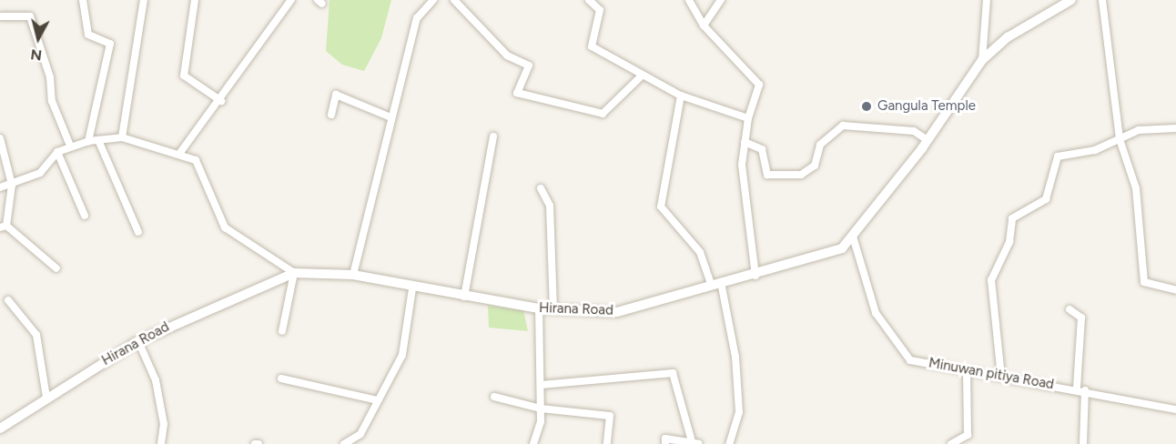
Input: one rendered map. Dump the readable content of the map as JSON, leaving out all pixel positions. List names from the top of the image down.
{
  "streets": {
    "street": ["Hirana Road", "Minuwan pitiya Road"]
  },
  "crossings": [
    ["Hirana Road", "Minuwan pitiya Road"]
  ],
  "places": ["Gangula Temple"],
  "north": "bottom"
}
